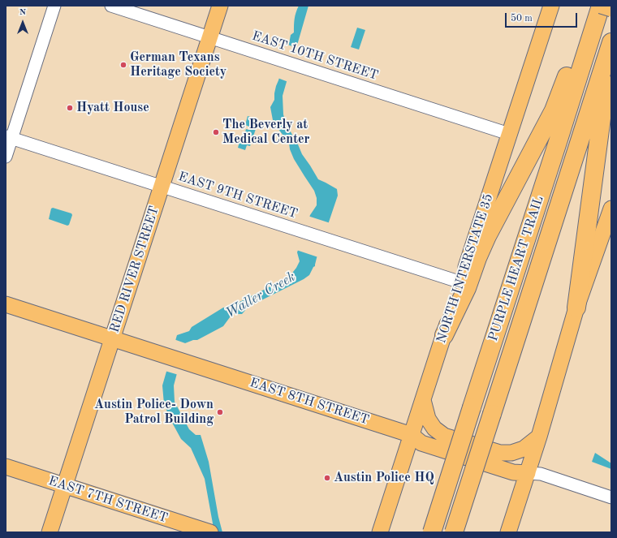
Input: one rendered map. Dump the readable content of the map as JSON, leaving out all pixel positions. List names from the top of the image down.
{
  "streets": {
    "highway": ["PURPLE HEART TRAIL"],
    "main road": [
      "NORTH INTERSTATE 35",
      "RED RIVER STREET",
      "EAST 8TH STREET",
      "EAST 7TH STREET"
    ],
    "street": ["EAST 10TH STREET", "EAST 9TH STREET"]
  },
  "crossings": [
    ["EAST 10TH STREET", "NORTH INTERSTATE 35"],
    ["EAST 10TH STREET", "RED RIVER STREET"],
    ["EAST 9TH STREET", "NORTH INTERSTATE 35"],
    ["EAST 9TH STREET", "RED RIVER STREET"],
    ["NORTH INTERSTATE 35", "EAST 8TH STREET"],
    ["RED RIVER STREET", "EAST 8TH STREET"],
    ["RED RIVER STREET", "EAST 7TH STREET"]
  ],
  "water": ["Waller Creek"],
  "places": [
    "German Texans Heritage Society",
    "Hyatt House",
    "The Beverly at Medical Center",
    "Austin Police- Down Patrol Building",
    "Austin Police HQ"
  ],
  "scale_bar": "50 m",
  "north": "top"
}
